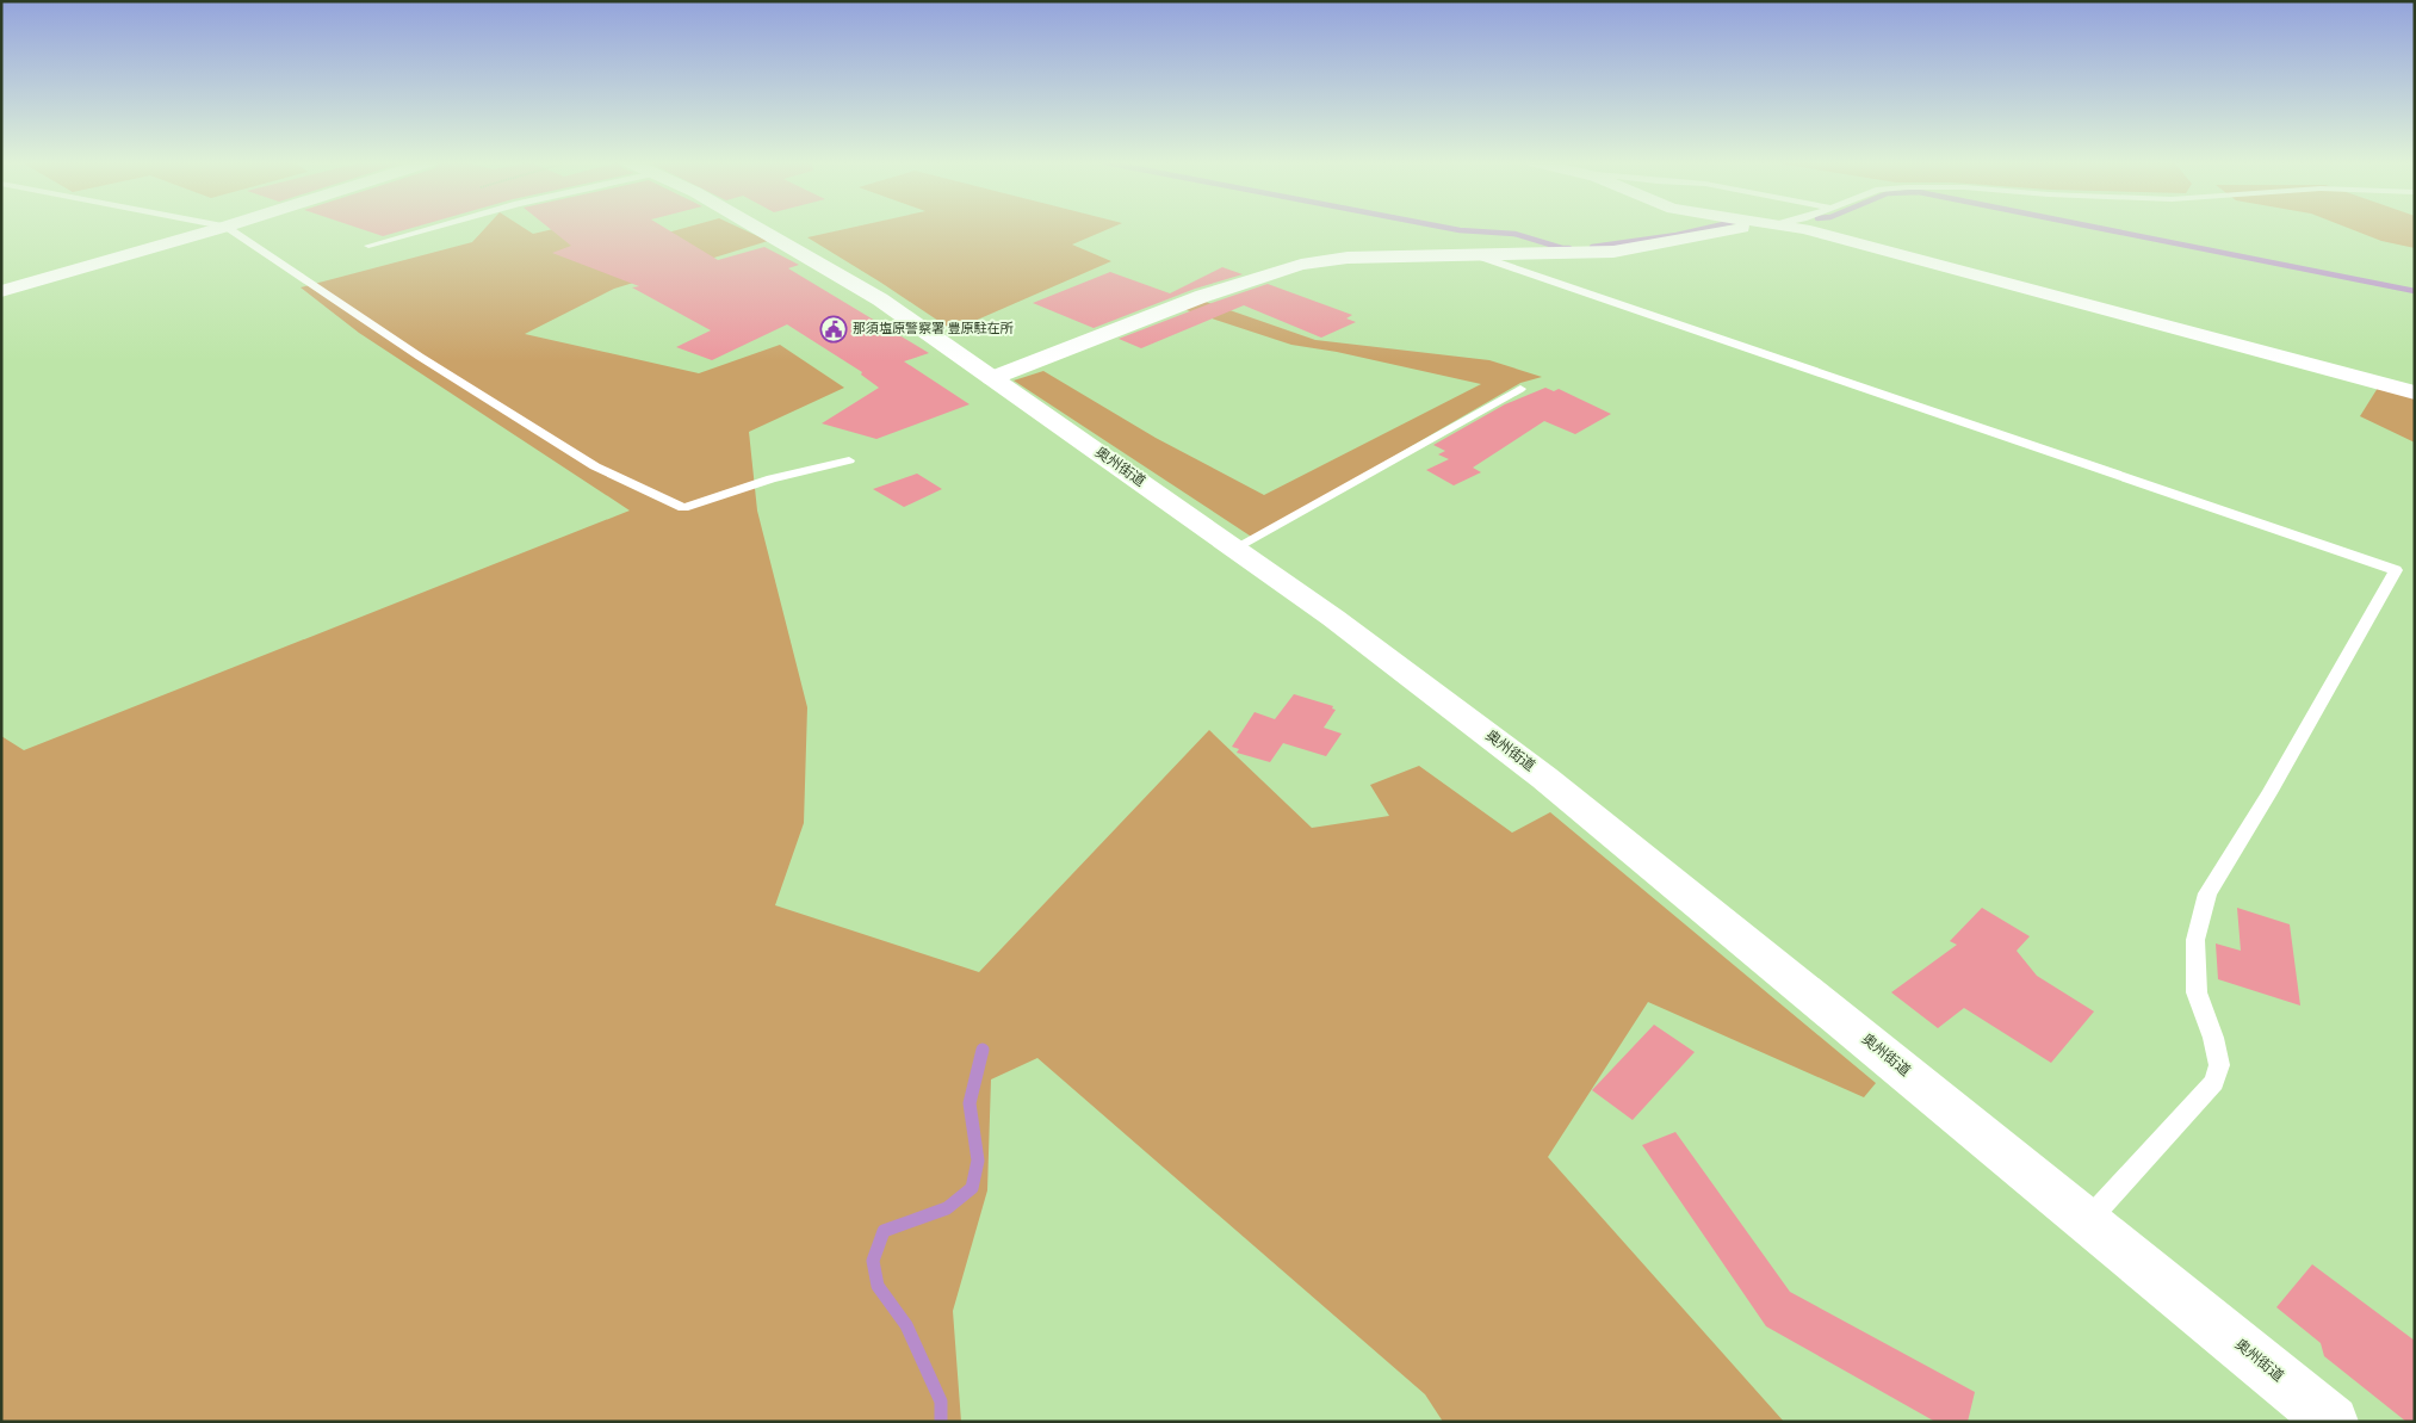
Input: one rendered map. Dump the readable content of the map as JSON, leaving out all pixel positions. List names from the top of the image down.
{
  "streets": {
    "main road": ["奥州街道"]
  },
  "places": {
    "public building": ["那須塩原警察署 豊原駐在所"]
  }
}
